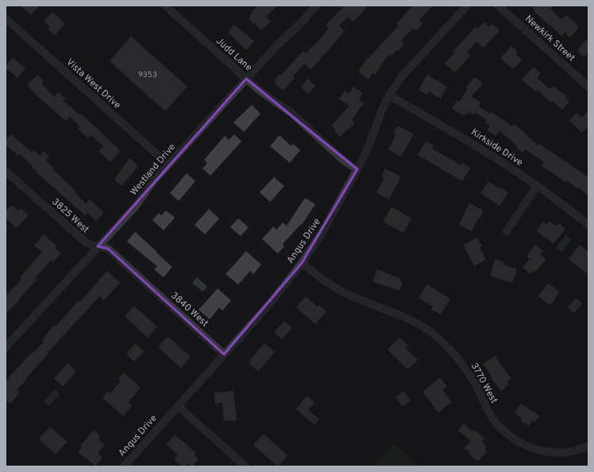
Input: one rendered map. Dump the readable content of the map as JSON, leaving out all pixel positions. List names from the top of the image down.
{
  "streets": {
    "street": [
      "Newkirk Street",
      "Judd Lane",
      "Vista West Drive",
      "Kirkside Drive",
      "Westland Drive",
      "3825 West",
      "Angus Drive",
      "3840 West",
      "3770 West"
    ]
  },
  "crossings": [
    ["Judd Lane", "Westland Drive"],
    ["Judd Lane", "Angus Drive"],
    ["Vista West Drive", "Westland Drive"],
    ["Kirkside Drive", "Angus Drive"],
    ["Westland Drive", "3825 West"],
    ["3825 West", "3840 West"],
    ["Angus Drive", "3840 West"],
    ["Angus Drive", "3770 West"]
  ],
  "house_numbers": ["9353"]
}
